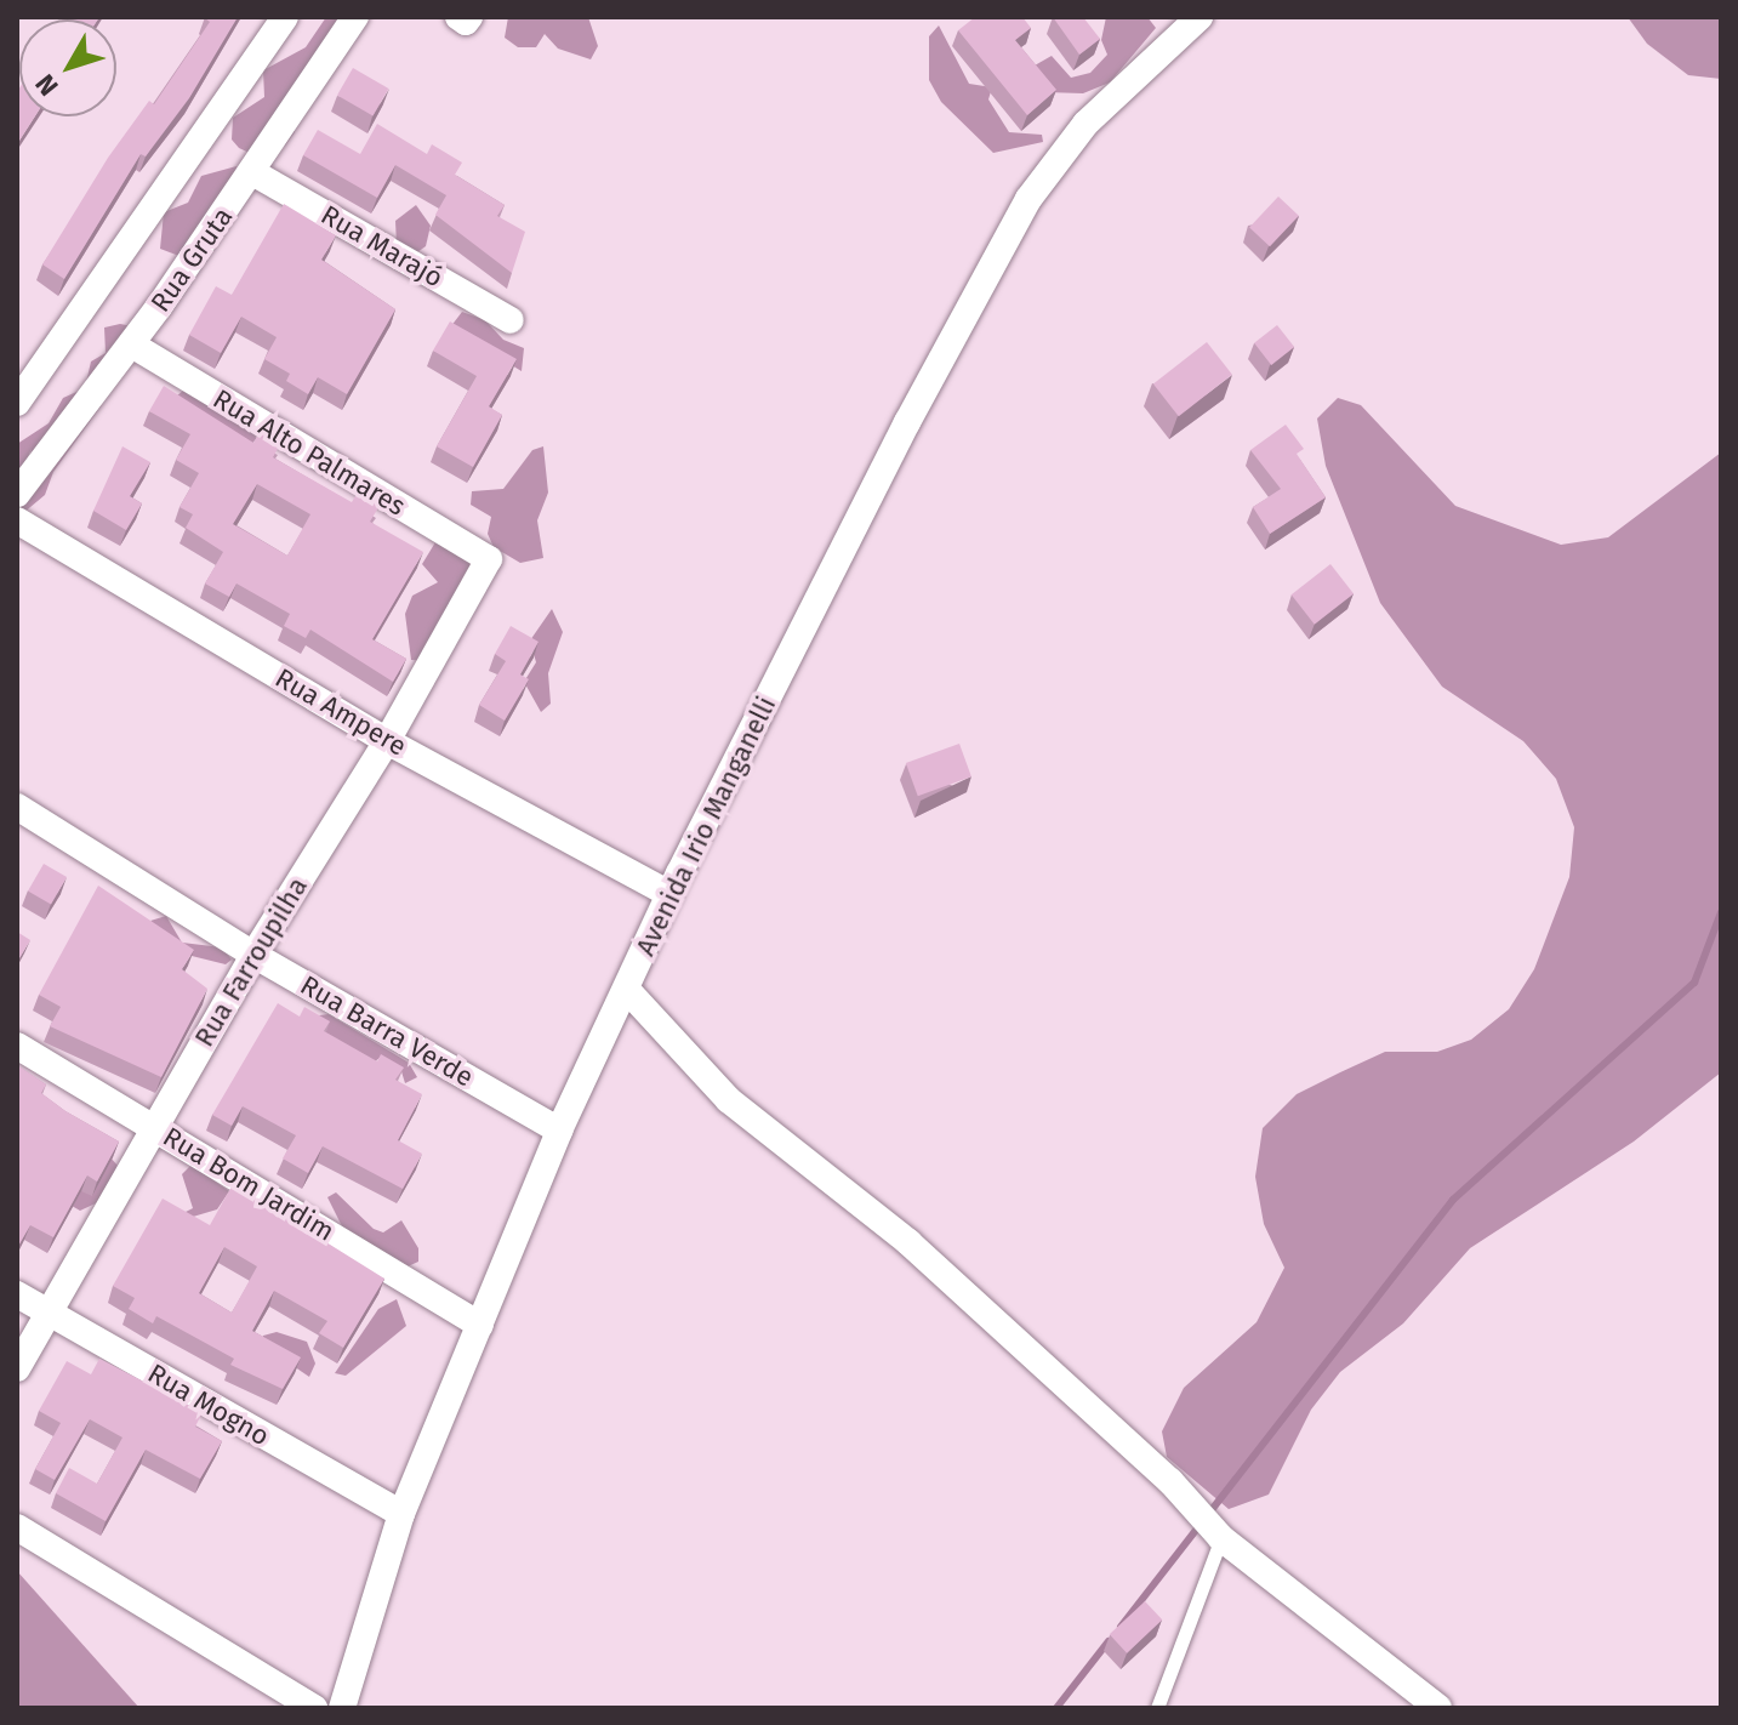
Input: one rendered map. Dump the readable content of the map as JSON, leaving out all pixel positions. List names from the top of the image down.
{
  "streets": {
    "street": [
      "Rua Marajó",
      "Rua Gruta",
      "Rua Alto Palmares",
      "Rua Ampere",
      "Avenida Irio Manganelli",
      "Rua Farroupilha",
      "Rua Barra Verde",
      "Rua Bom Jardim",
      "Rua Mogno"
    ]
  },
  "crossings": [
    ["Rua Marajó", "Rua Gruta"],
    ["Rua Gruta", "Rua Alto Palmares"],
    ["Rua Alto Palmares", "Rua Farroupilha"],
    ["Rua Ampere", "Avenida Irio Manganelli"],
    ["Rua Ampere", "Rua Farroupilha"],
    ["Avenida Irio Manganelli", "Rua Barra Verde"],
    ["Avenida Irio Manganelli", "Rua Bom Jardim"],
    ["Avenida Irio Manganelli", "Rua Mogno"],
    ["Rua Farroupilha", "Rua Barra Verde"],
    ["Rua Farroupilha", "Rua Bom Jardim"],
    ["Rua Farroupilha", "Rua Mogno"]
  ],
  "north": "bottom left"
}
